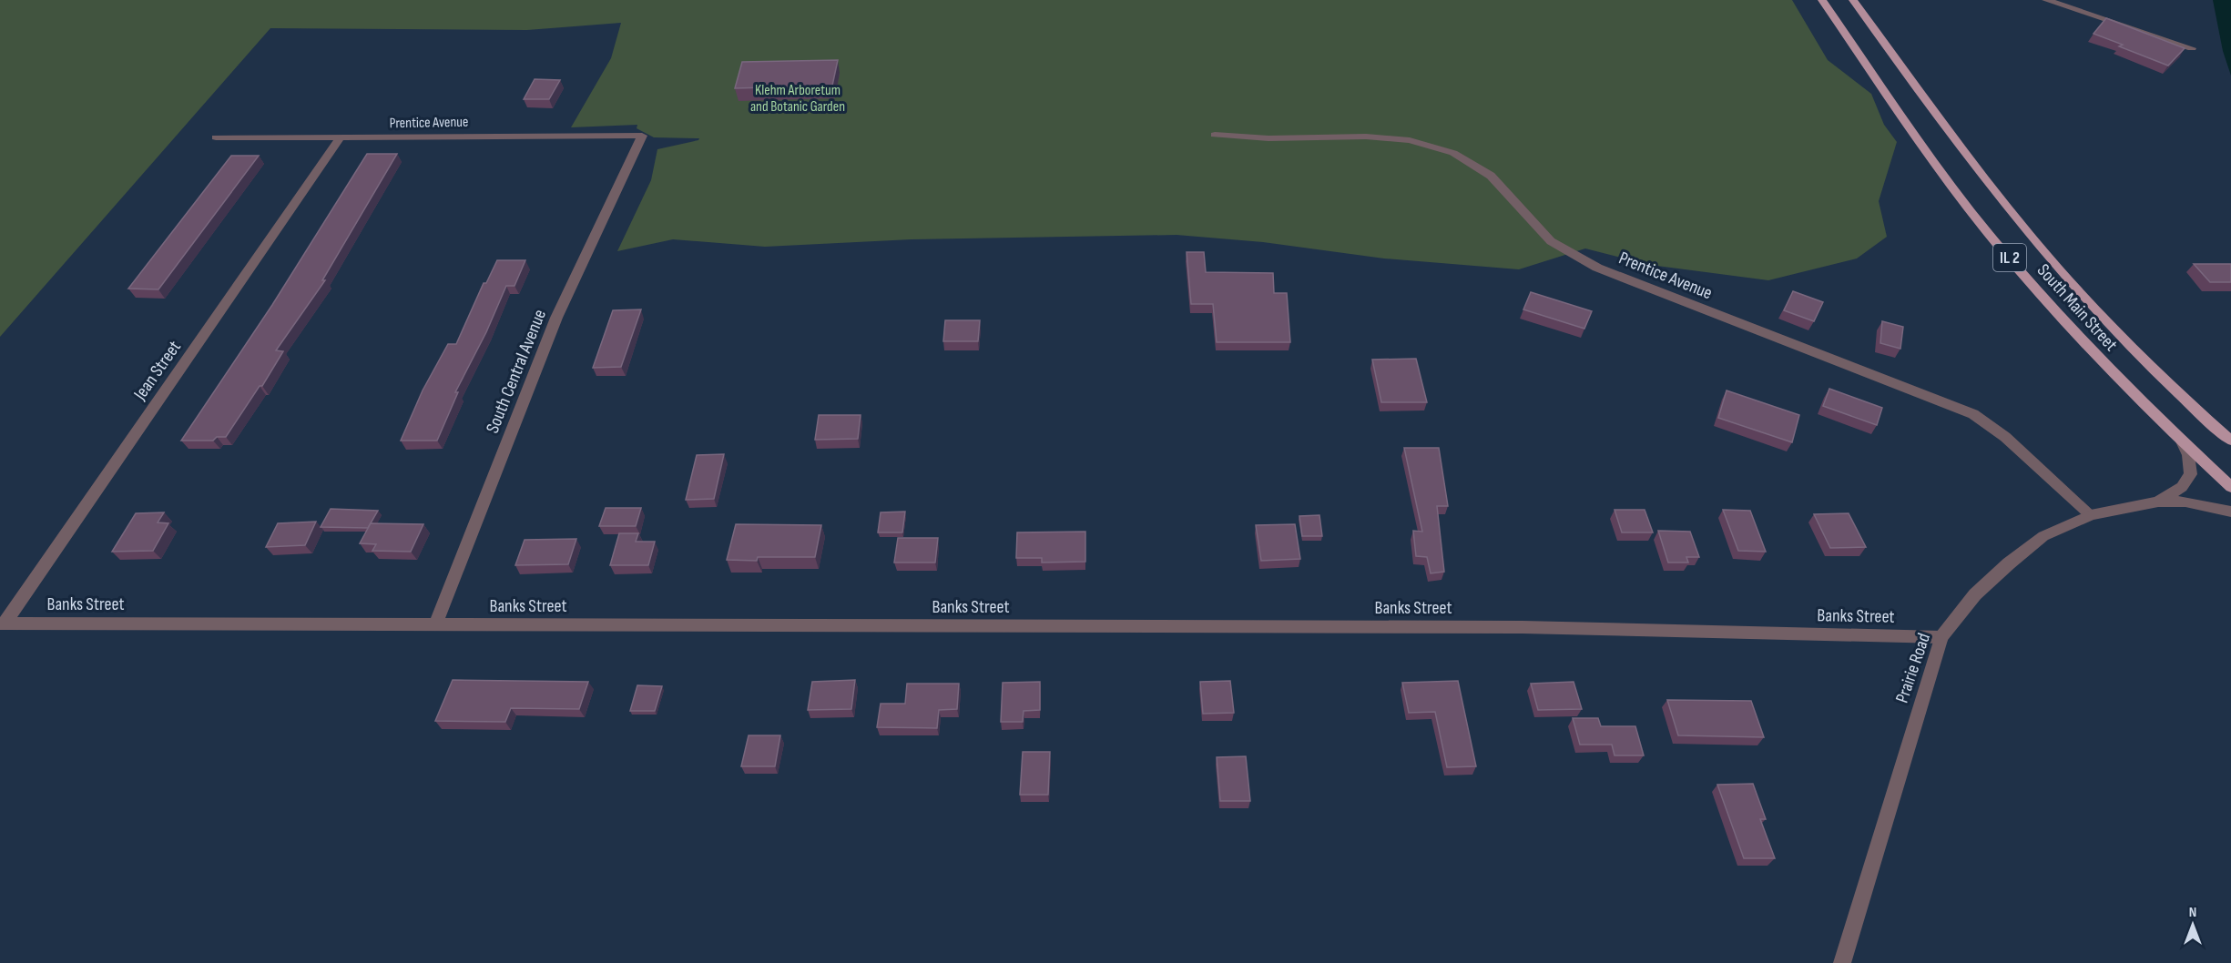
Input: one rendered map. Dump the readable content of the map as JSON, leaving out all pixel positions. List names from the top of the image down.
{
  "streets": {
    "main road": ["IL 2", "South Main Street"],
    "street": [
      "Prentice Avenue",
      "Jean Street",
      "South Central Avenue",
      "Banks Street",
      "Prairie Road"
    ]
  },
  "crossings": [
    ["Prentice Avenue", "Jean Street"],
    ["Prentice Avenue", "South Central Avenue"],
    ["Prentice Avenue", "Prairie Road"],
    ["South Main Street", "Prairie Road"],
    ["Jean Street", "Banks Street"],
    ["South Central Avenue", "Banks Street"],
    ["Banks Street", "Prairie Road"]
  ],
  "parks": ["Klehm Arboretum and Botanic Garden"],
  "north": "top"
}
